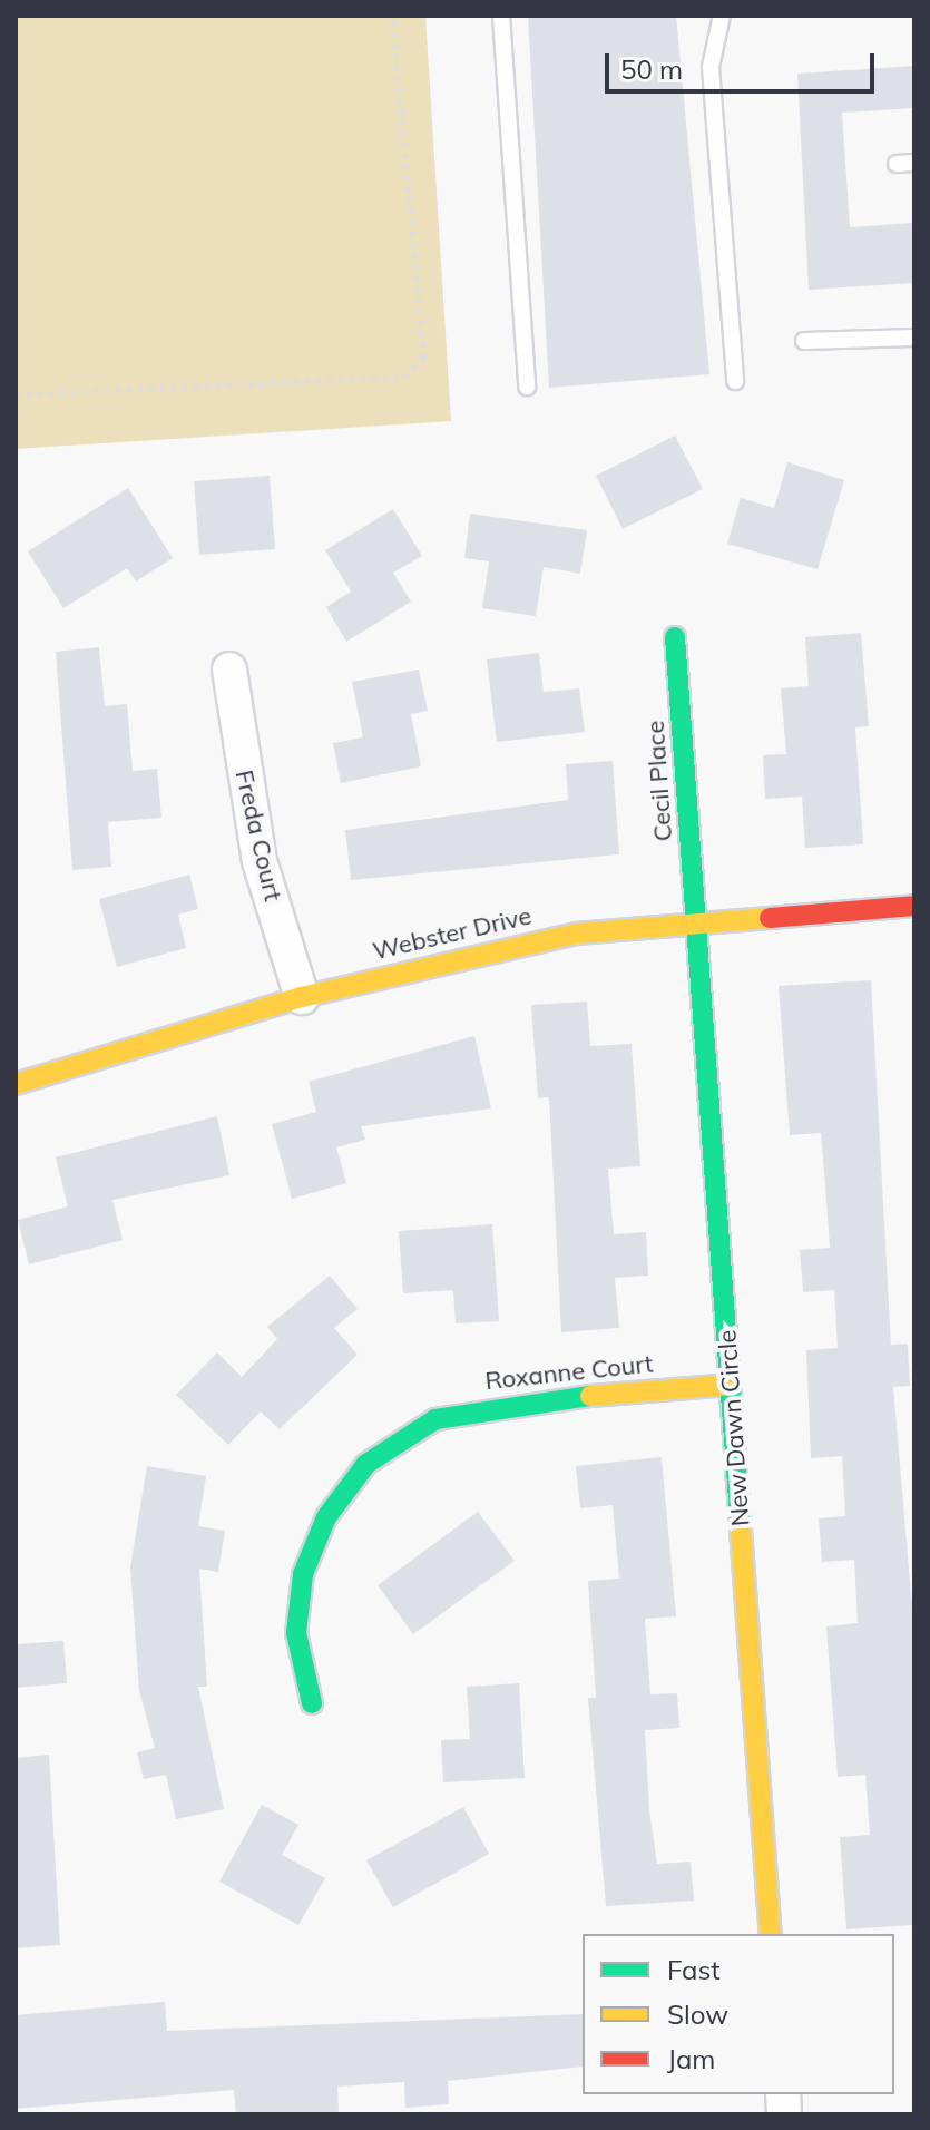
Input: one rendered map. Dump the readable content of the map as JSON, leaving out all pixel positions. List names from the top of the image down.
{
  "streets": {
    "street": [
      "Cecil Place",
      "Freda Court",
      "Webster Drive",
      "Roxanne Court",
      "New Dawn Circle"
    ]
  },
  "crossings": [
    ["Cecil Place", "Webster Drive"],
    ["Cecil Place", "New Dawn Circle"],
    ["Freda Court", "Webster Drive"],
    ["Webster Drive", "New Dawn Circle"],
    ["Roxanne Court", "New Dawn Circle"]
  ],
  "legend": ["Fast", "Slow", "Jam"],
  "scale_bar": "50 m"
}
